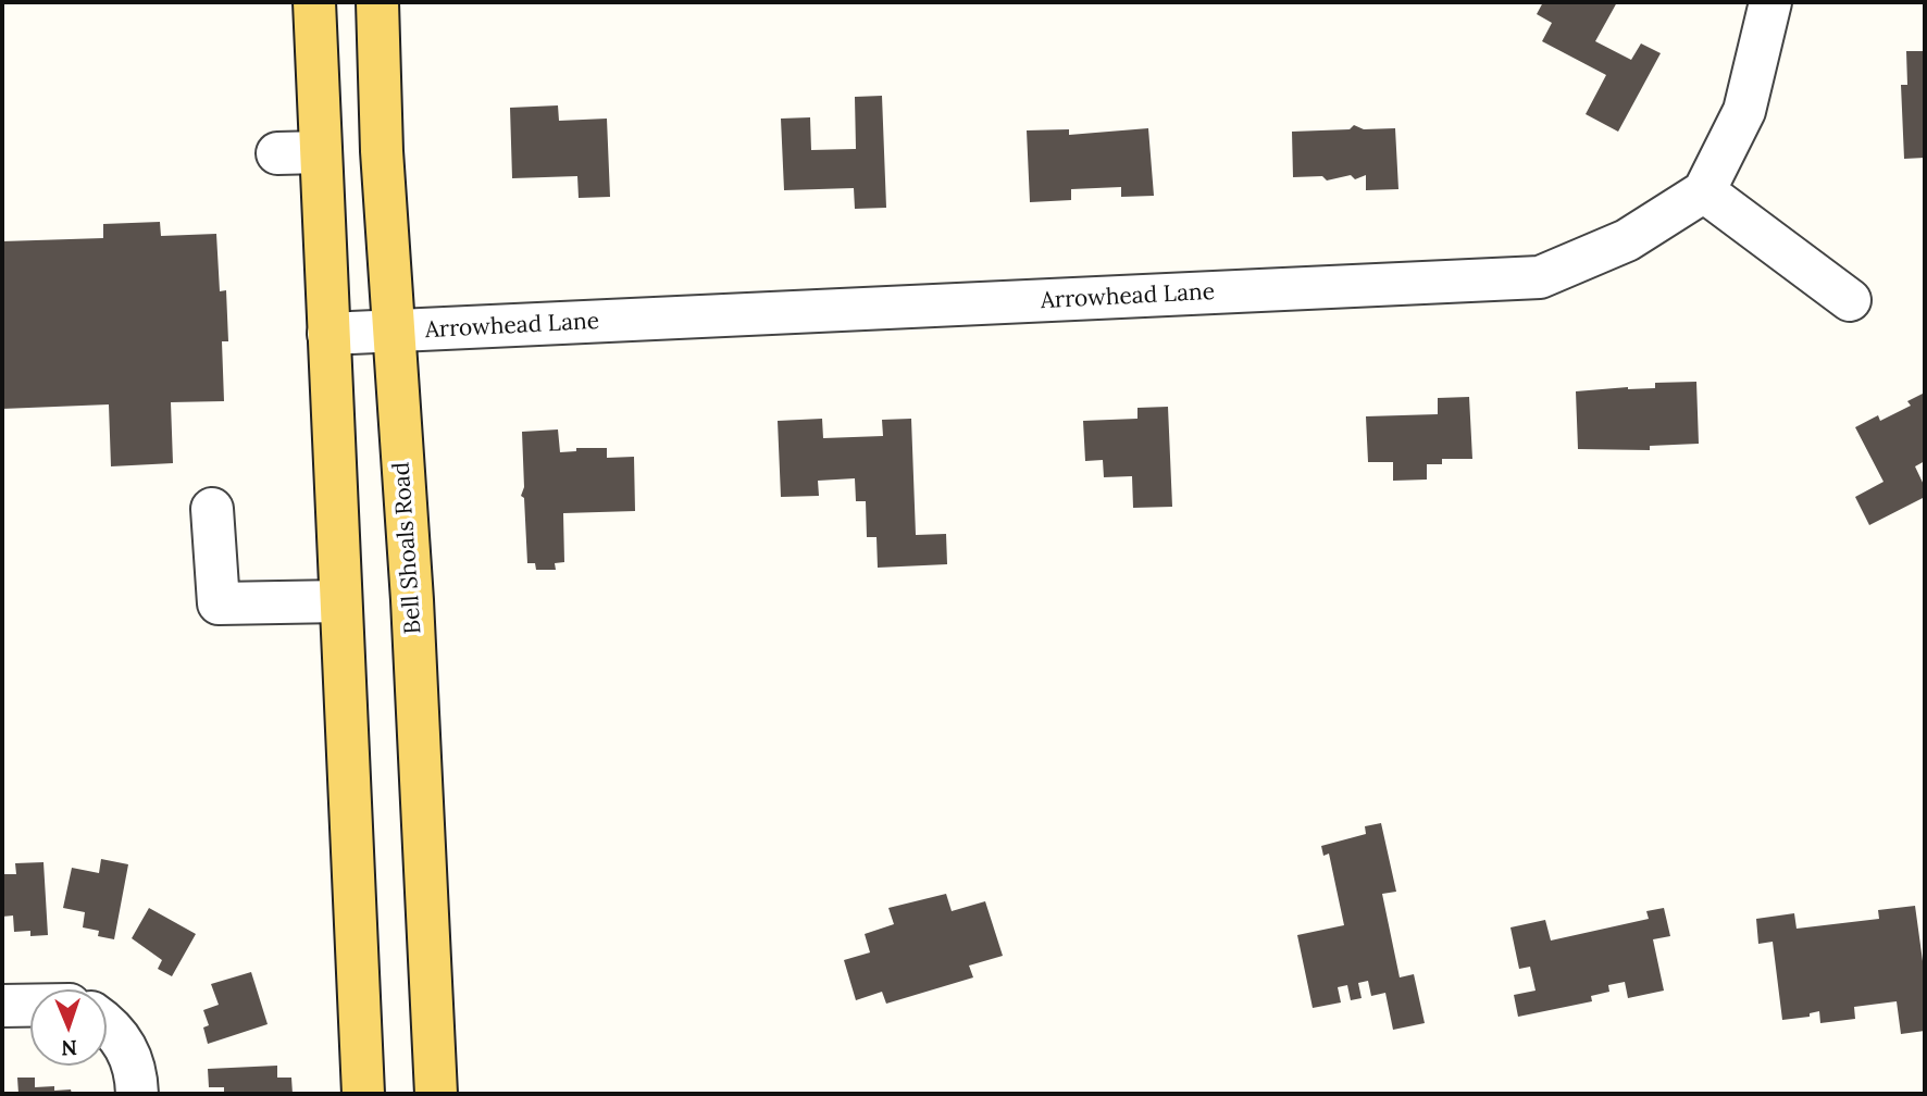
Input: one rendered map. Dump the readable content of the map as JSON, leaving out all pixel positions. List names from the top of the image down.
{
  "streets": {
    "main road": ["Bell Shoals Road"],
    "street": ["Arrowhead Lane"]
  },
  "crossings": [
    ["Arrowhead Lane", "Bell Shoals Road"]
  ],
  "north": "bottom"
}
